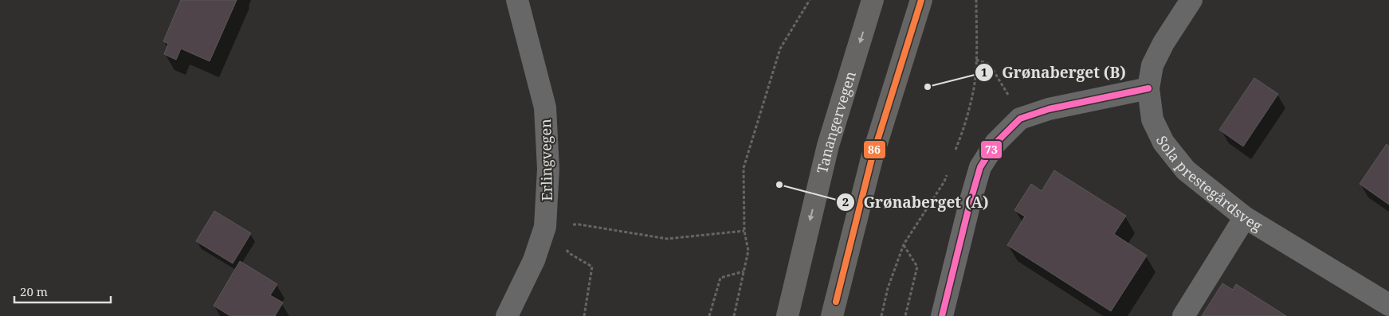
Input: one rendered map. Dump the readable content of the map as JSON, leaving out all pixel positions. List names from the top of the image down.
{
  "streets": {
    "highway": ["Tanangervegen"],
    "street": ["Erlingvegen", "Sola prestegårdsveg"]
  },
  "places": ["Grønaberget (B)", "Grønaberget (A)"],
  "lines": ["transit line 86", "transit line 73"],
  "scale_bar": "20 m"
}
